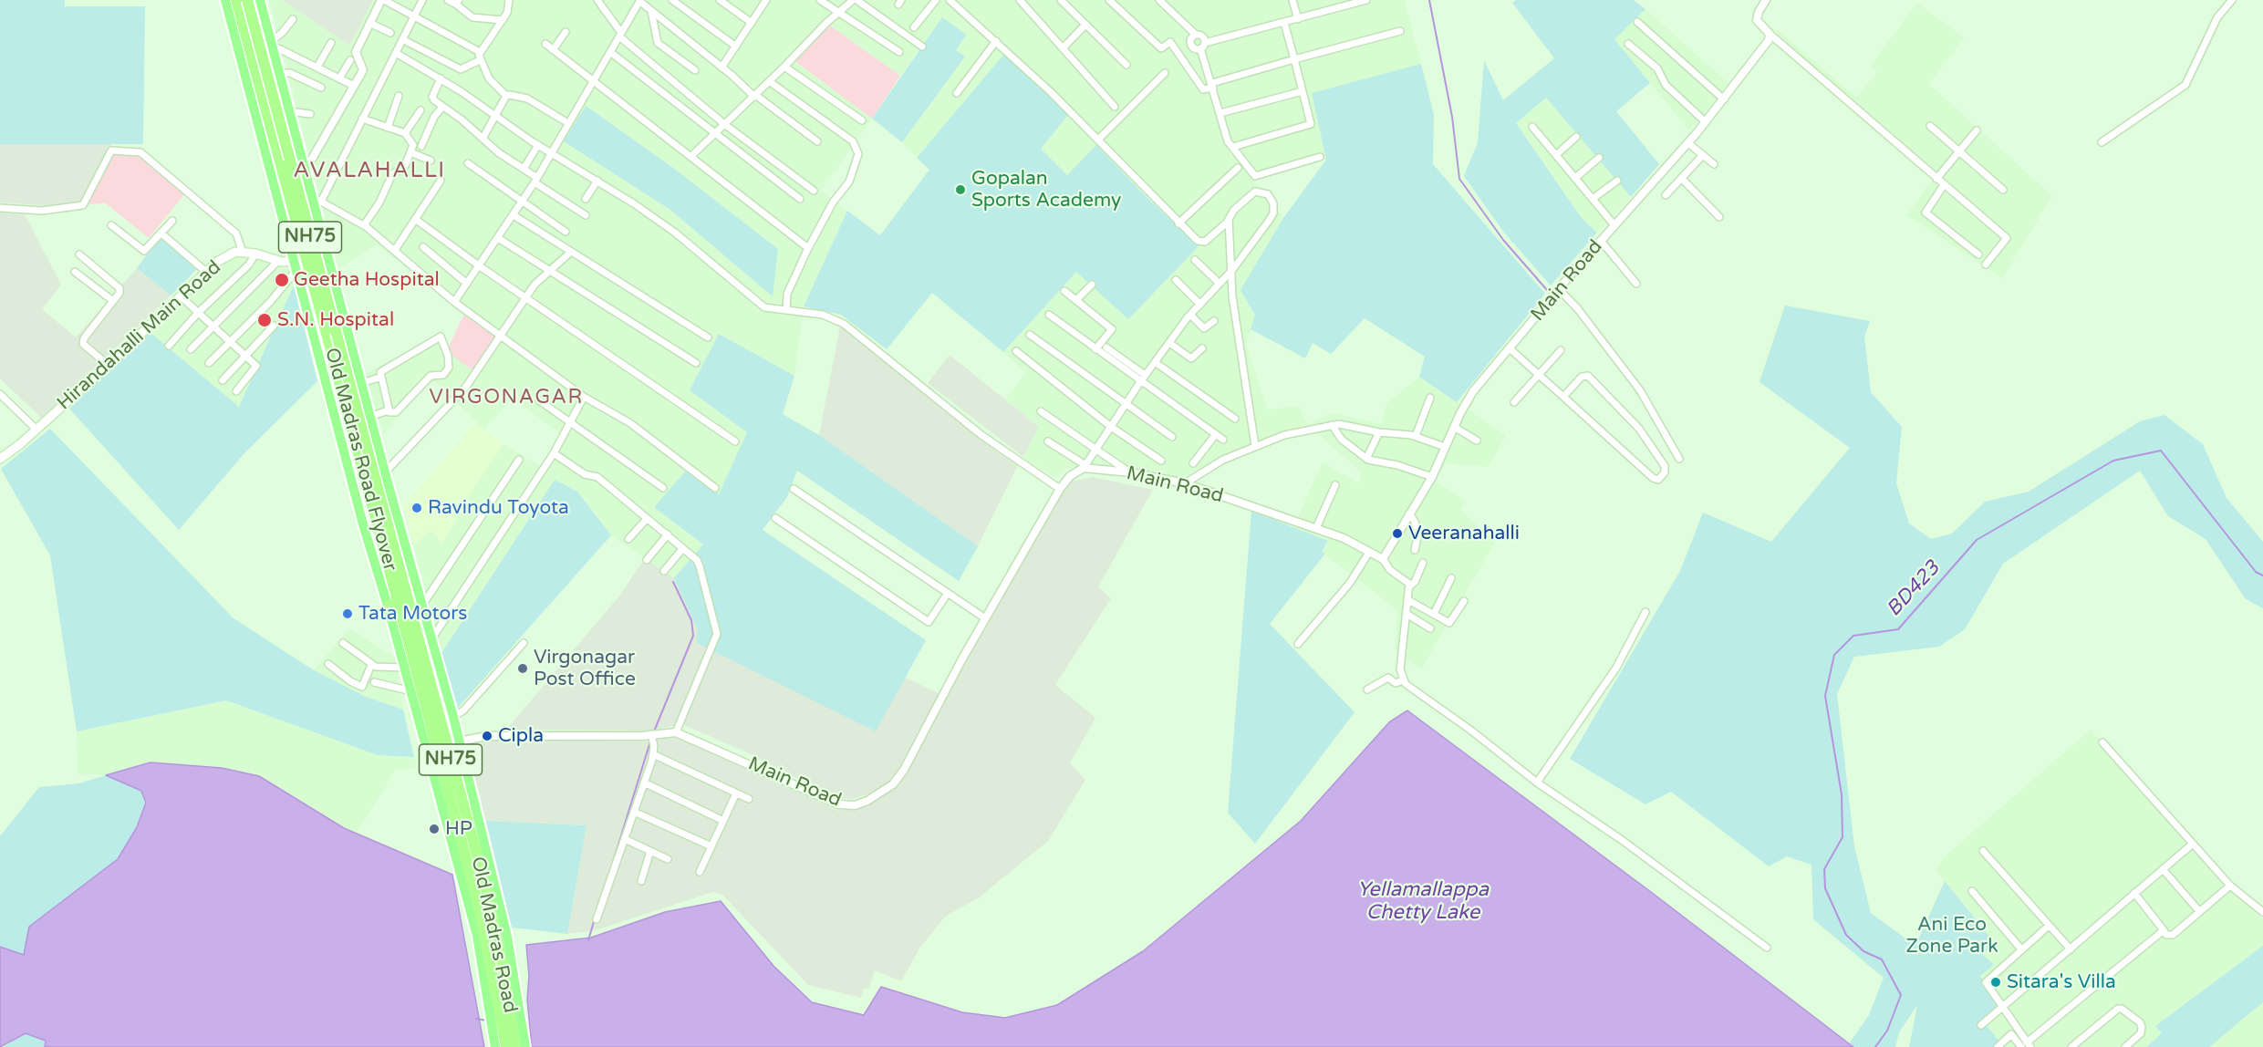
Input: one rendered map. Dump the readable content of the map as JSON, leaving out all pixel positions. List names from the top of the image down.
{
  "streets": {
    "highway": ["NH75", "Old Madras Road Flyover", "Old Madras Road"],
    "main road": ["Hirandahalli Main Road"],
    "street": ["Main Road"]
  },
  "crossings": [
    ["Old Madras Road Flyover", "Old Madras Road"]
  ],
  "districts": ["AVALAHALLI", "VIRGONAGAR"],
  "water": ["BD423", "Yellamallappa Chetty Lake"],
  "parks": ["Ani Eco Zone Park"],
  "places": [
    "Gopalan Sports Academy",
    "Geetha Hospital",
    "S.N. Hospital",
    "Ravindu Toyota",
    "Veeranahalli",
    "Tata Motors",
    "Virgonagar Post Office",
    "Cipla",
    "HP",
    "Sitara's Villa"
  ]
}
